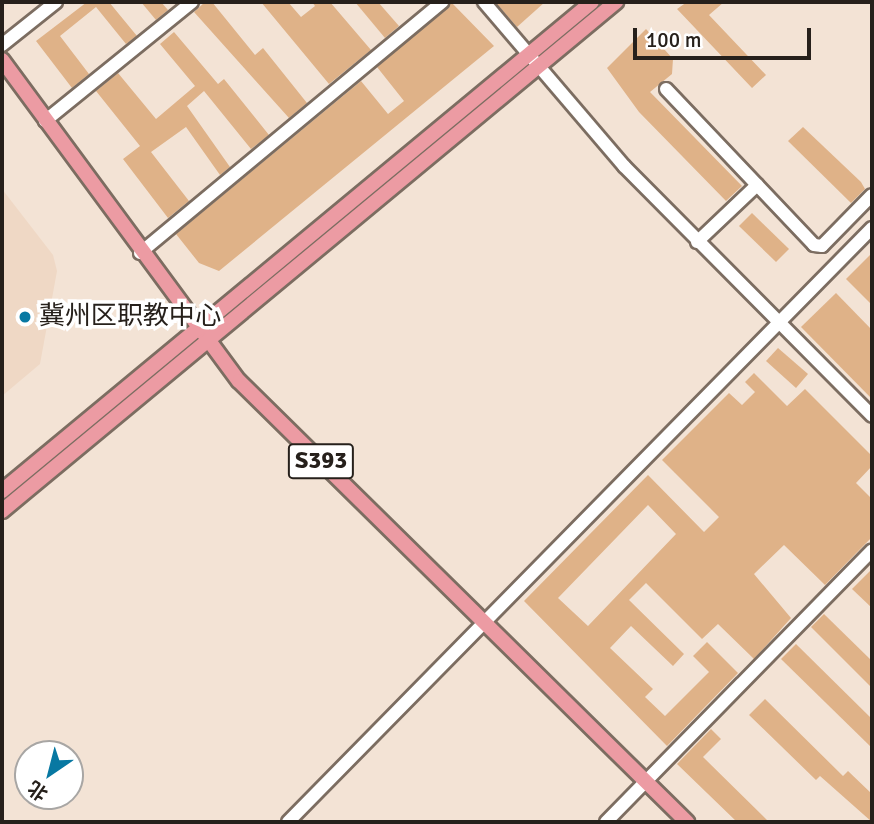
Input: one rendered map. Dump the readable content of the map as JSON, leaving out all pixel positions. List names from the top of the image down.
{
  "streets": {
    "main road": ["S393"]
  },
  "places": ["冀州区职教中心"],
  "scale_bar": "100 m",
  "north": "bottom left"
}
